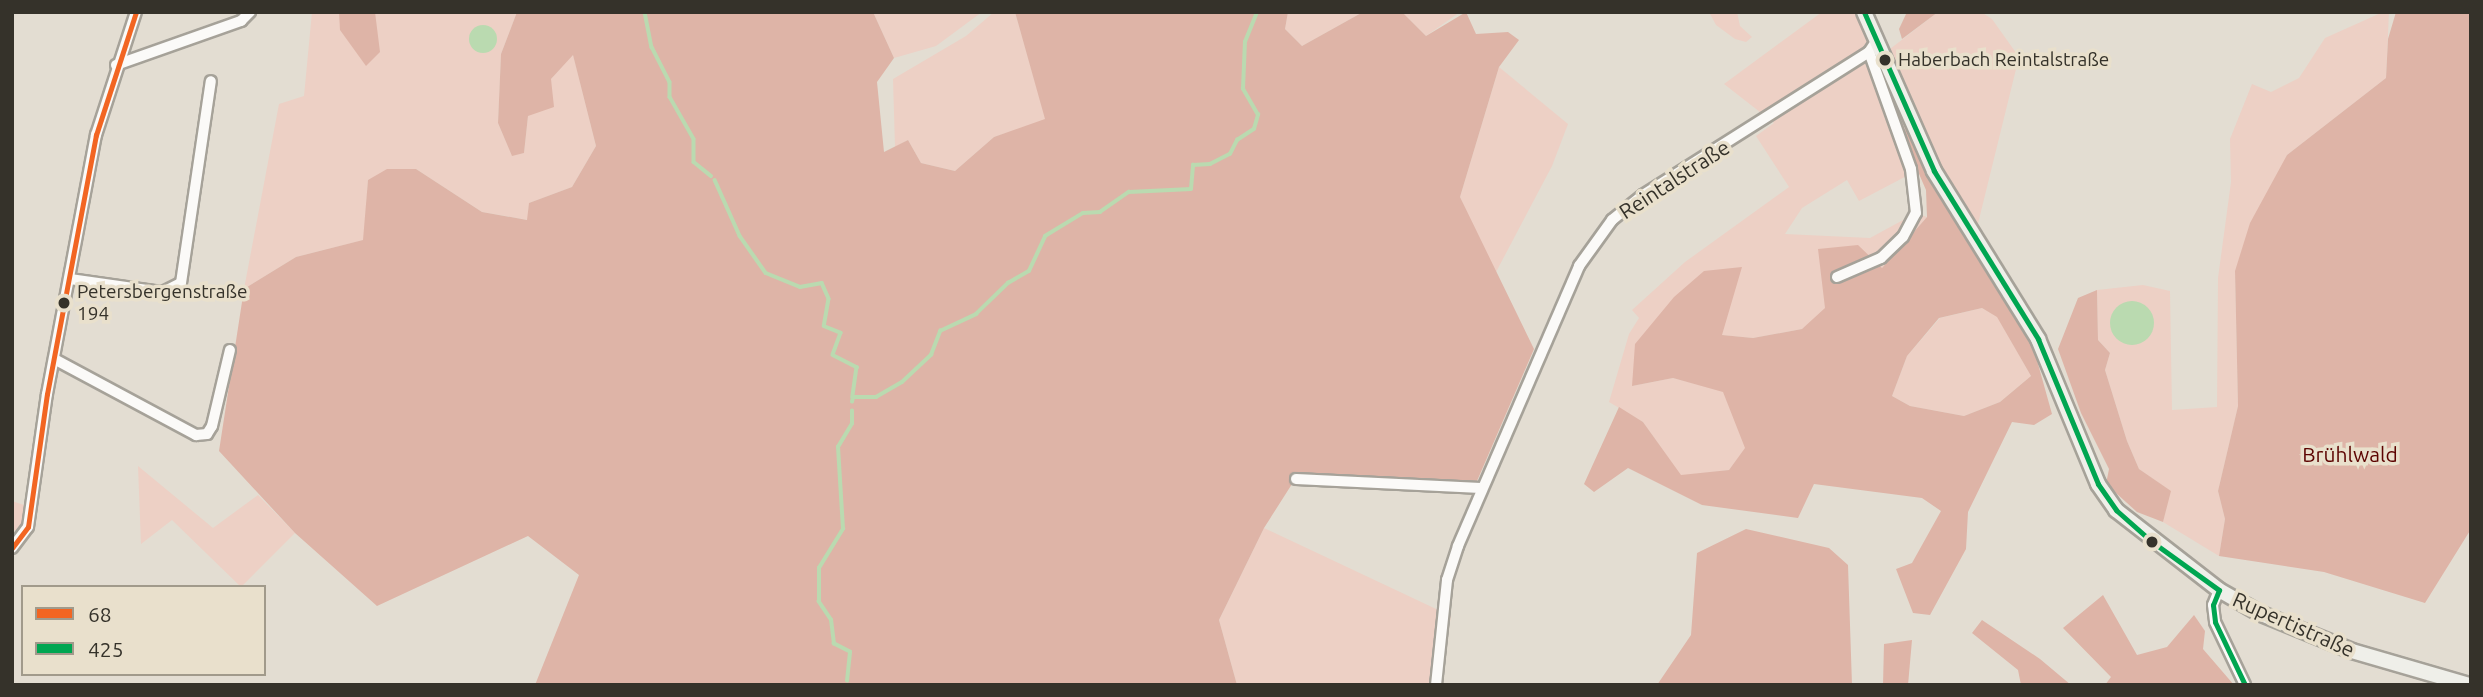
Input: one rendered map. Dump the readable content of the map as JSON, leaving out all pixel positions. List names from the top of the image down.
{
  "streets": {
    "main road": ["Rupertistraße"],
    "street": ["Reintalstraße"]
  },
  "crossings": [
    ["Reintalstraße", "Rupertistraße"]
  ],
  "parks": ["Brühlwald"],
  "places": ["Haberbach Reintalstraße", "Petersbergenstraße 194"],
  "lines": ["transit line 68", "transit line 425"],
  "legend": ["68", "425"]
}
